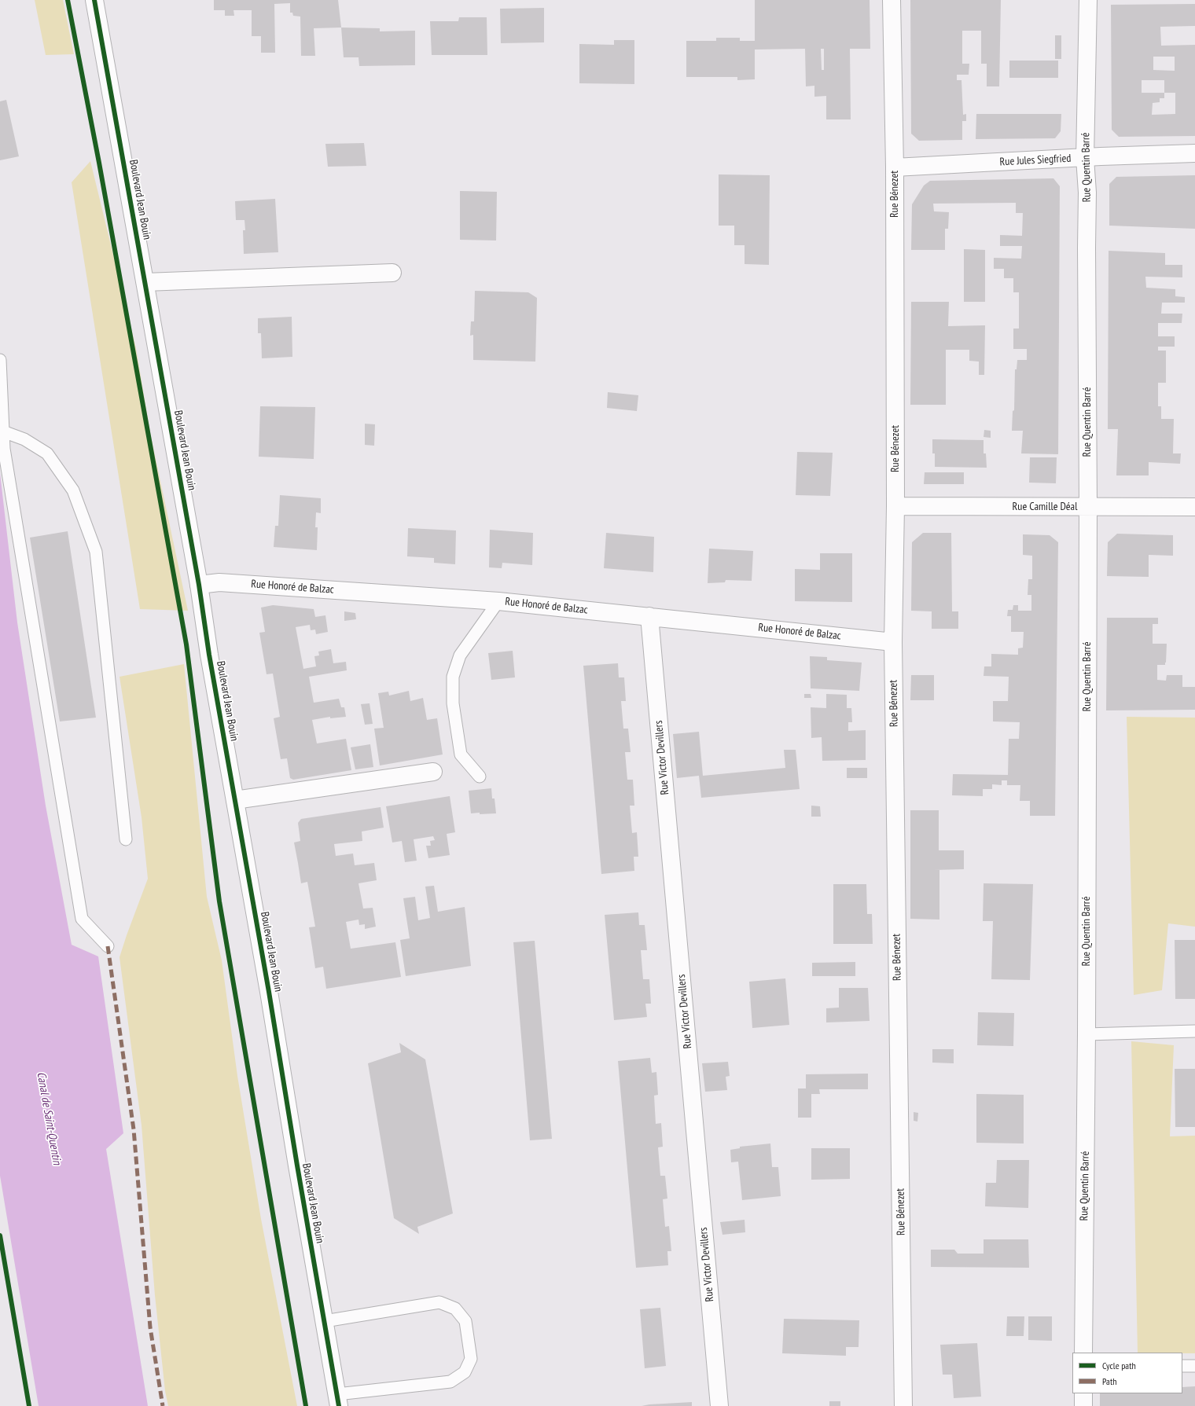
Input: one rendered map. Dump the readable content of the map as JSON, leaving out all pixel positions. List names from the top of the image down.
{
  "streets": {
    "street": [
      "Rue Jules Siegfried",
      "Rue Quentin Barré",
      "Rue Bénezet",
      "Boulevard Jean Bouin",
      "Rue Camille Déal",
      "Rue Honoré de Balzac",
      "Rue Victor Devillers"
    ]
  },
  "crossings": [
    ["Rue Jules Siegfried", "Rue Quentin Barré"],
    ["Rue Jules Siegfried", "Rue Bénezet"],
    ["Rue Quentin Barré", "Rue Camille Déal"],
    ["Rue Bénezet", "Rue Camille Déal"],
    ["Rue Bénezet", "Rue Honoré de Balzac"],
    ["Boulevard Jean Bouin", "Rue Honoré de Balzac"],
    ["Rue Honoré de Balzac", "Rue Victor Devillers"]
  ],
  "water": ["Canal de Saint-Quentin"],
  "legend": ["Cycle path", "Path"]
}
